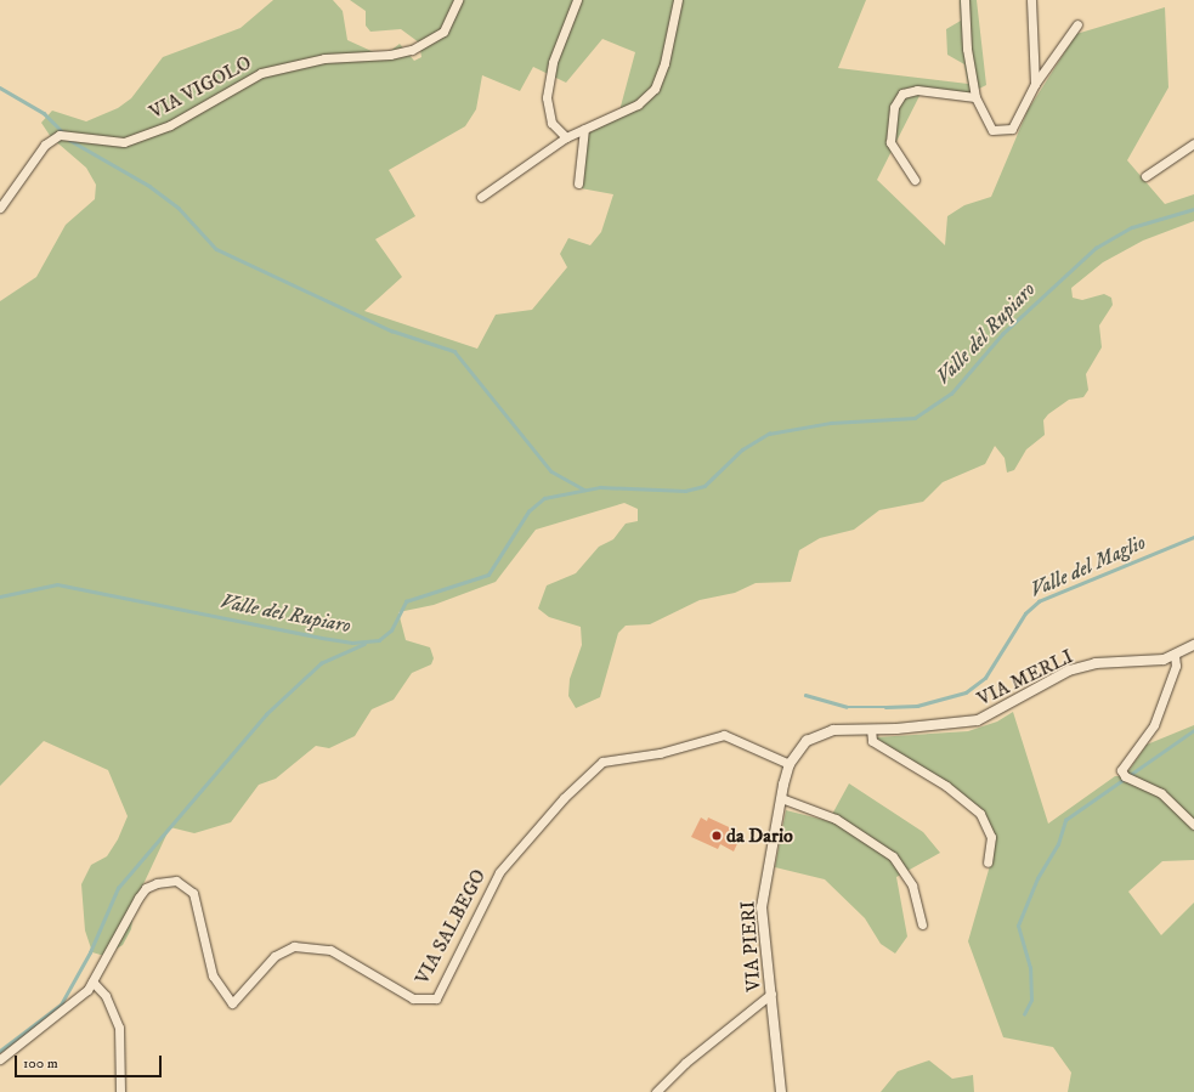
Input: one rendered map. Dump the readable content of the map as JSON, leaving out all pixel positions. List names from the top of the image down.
{
  "streets": {
    "street": [
      "VIA VIGOLO",
      "VIA MERLI",
      "VIA SALBEGO",
      "VIA PIERI"
    ]
  },
  "crossings": [
    ["VIA MERLI", "VIA PIERI"],
    ["VIA SALBEGO", "VIA PIERI"]
  ],
  "water": ["Valle del Rupiaro", "Valle del Maglio"],
  "places": ["da Dario"],
  "scale_bar": "100 m"
}
